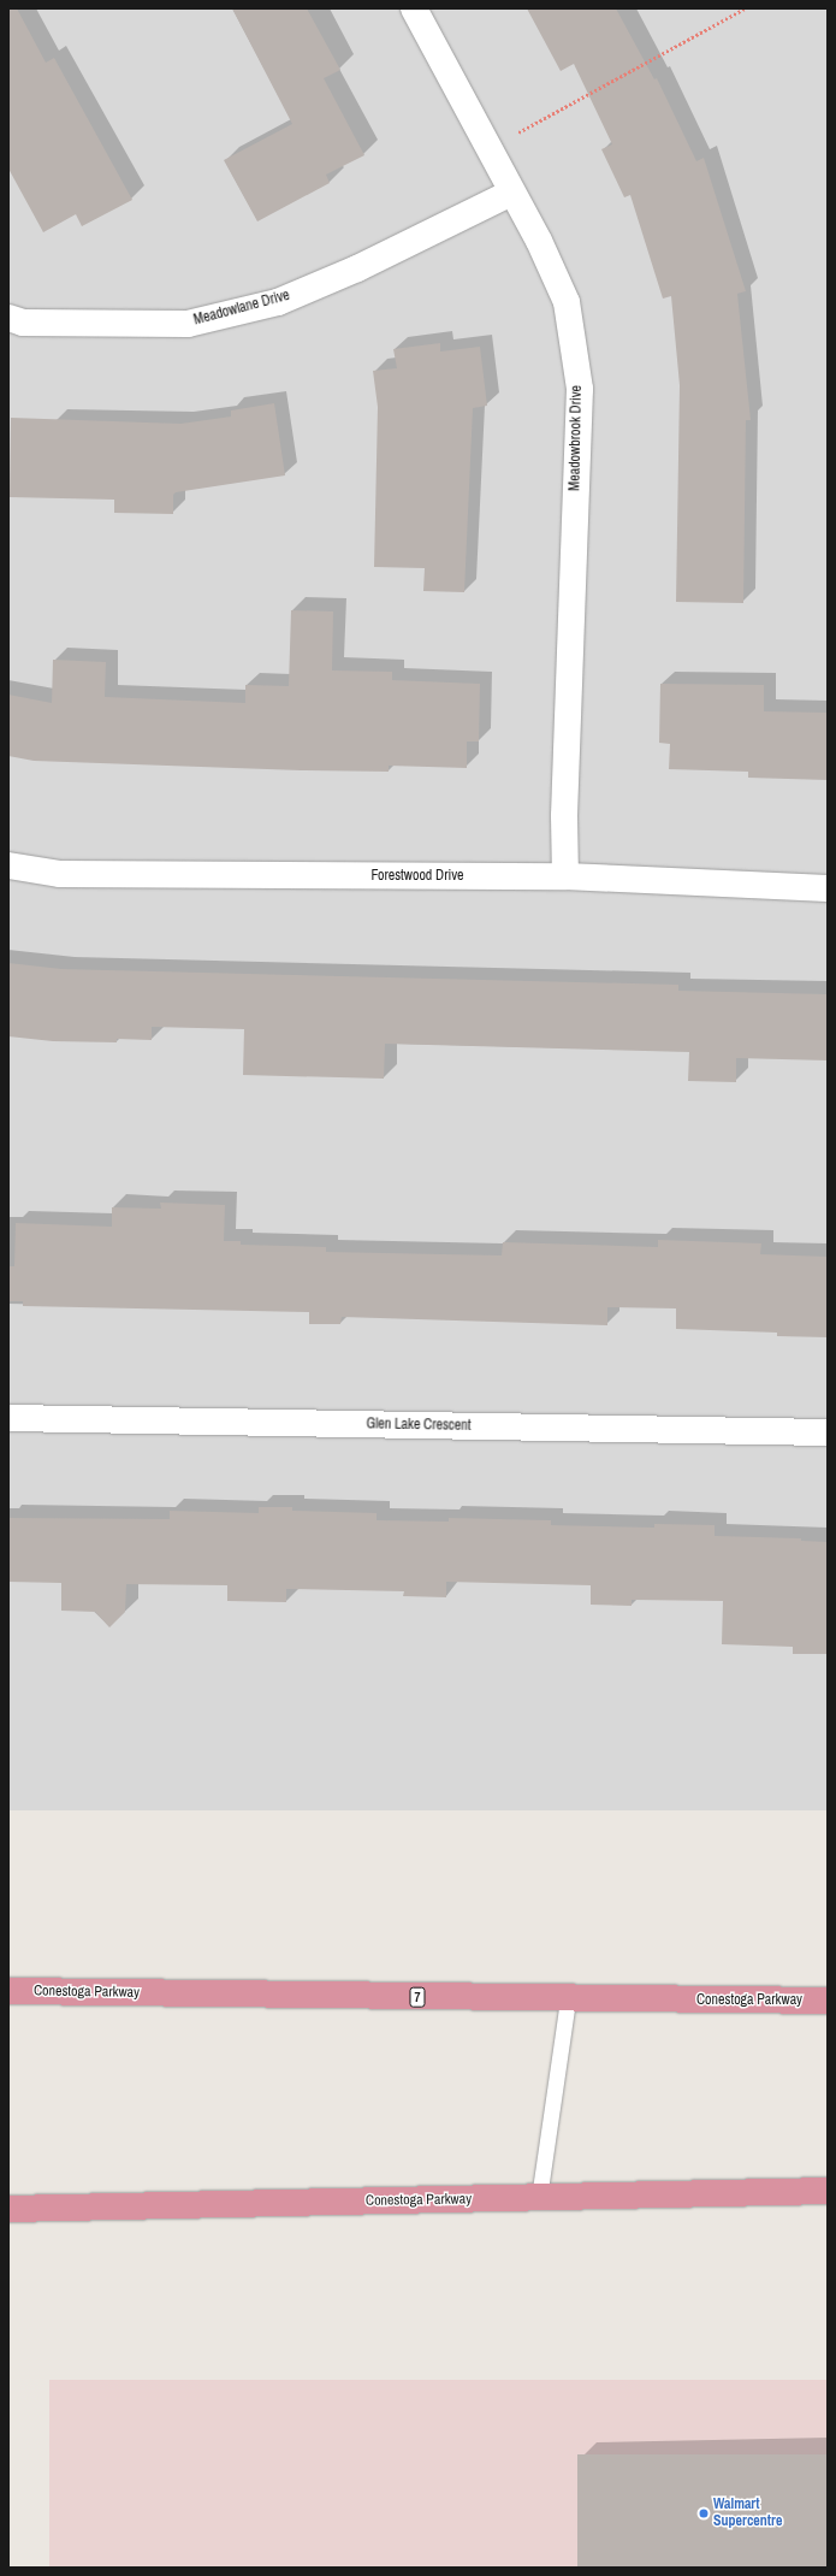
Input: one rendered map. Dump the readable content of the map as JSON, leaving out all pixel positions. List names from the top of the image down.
{
  "streets": {
    "highway": ["Conestoga Parkway", "7"],
    "street": [
      "Meadowlane Drive",
      "Meadowbrook Drive",
      "Forestwood Drive",
      "Glen Lake Crescent"
    ]
  },
  "crossings": [
    ["Meadowlane Drive", "Meadowbrook Drive"],
    ["Meadowbrook Drive", "Forestwood Drive"]
  ],
  "places": ["Walmart Supercentre"]
}
